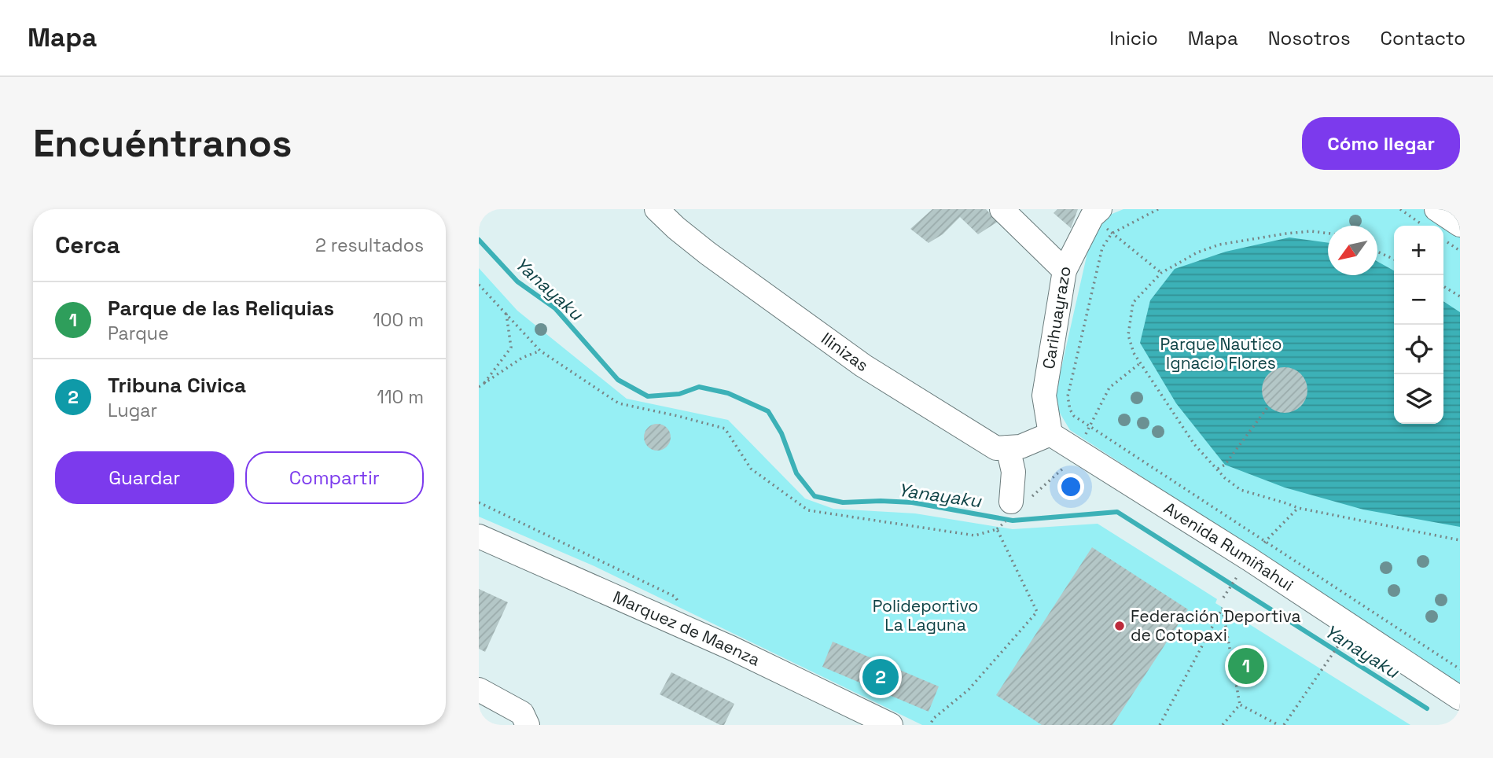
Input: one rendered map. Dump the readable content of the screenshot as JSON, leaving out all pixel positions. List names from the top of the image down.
{
  "streets": {
    "street": [
      "Carihuayrazo",
      "Ilinizas",
      "Avenida Rumiñahui",
      "Marquez de Maenza"
    ]
  },
  "crossings": [
    ["Carihuayrazo", "Avenida Rumiñahui"]
  ],
  "water": ["Yanayaku"],
  "parks": ["Parque Nautico Ignacio Flores", "Polideportivo La Laguna"],
  "places": ["Federación Deportiva de Cotopaxi"],
  "north": "bottom left",
  "page": {
    "header": "Mapa",
    "nav": [
      "Inicio",
      "Mapa",
      "Nosotros",
      "Contacto"
    ],
    "buttons": [
      "Cómo llegar",
      ["Guardar", "Compartir"]
    ],
    "title": "Encuéntranos",
    "heading": ["Cerca", "2 resultados"],
    "map_buttons": ["+", "−"],
    "list": [
      {
        "mark": "1",
        "name": "Parque de las Reliquias",
        "note": "Parque",
        "value": "100 m"
      },
      {
        "mark": "2",
        "name": "Tribuna Civica",
        "note": "Lugar",
        "value": "110 m"
      }
    ],
    "pins": ["1", "2"]
  }
}
